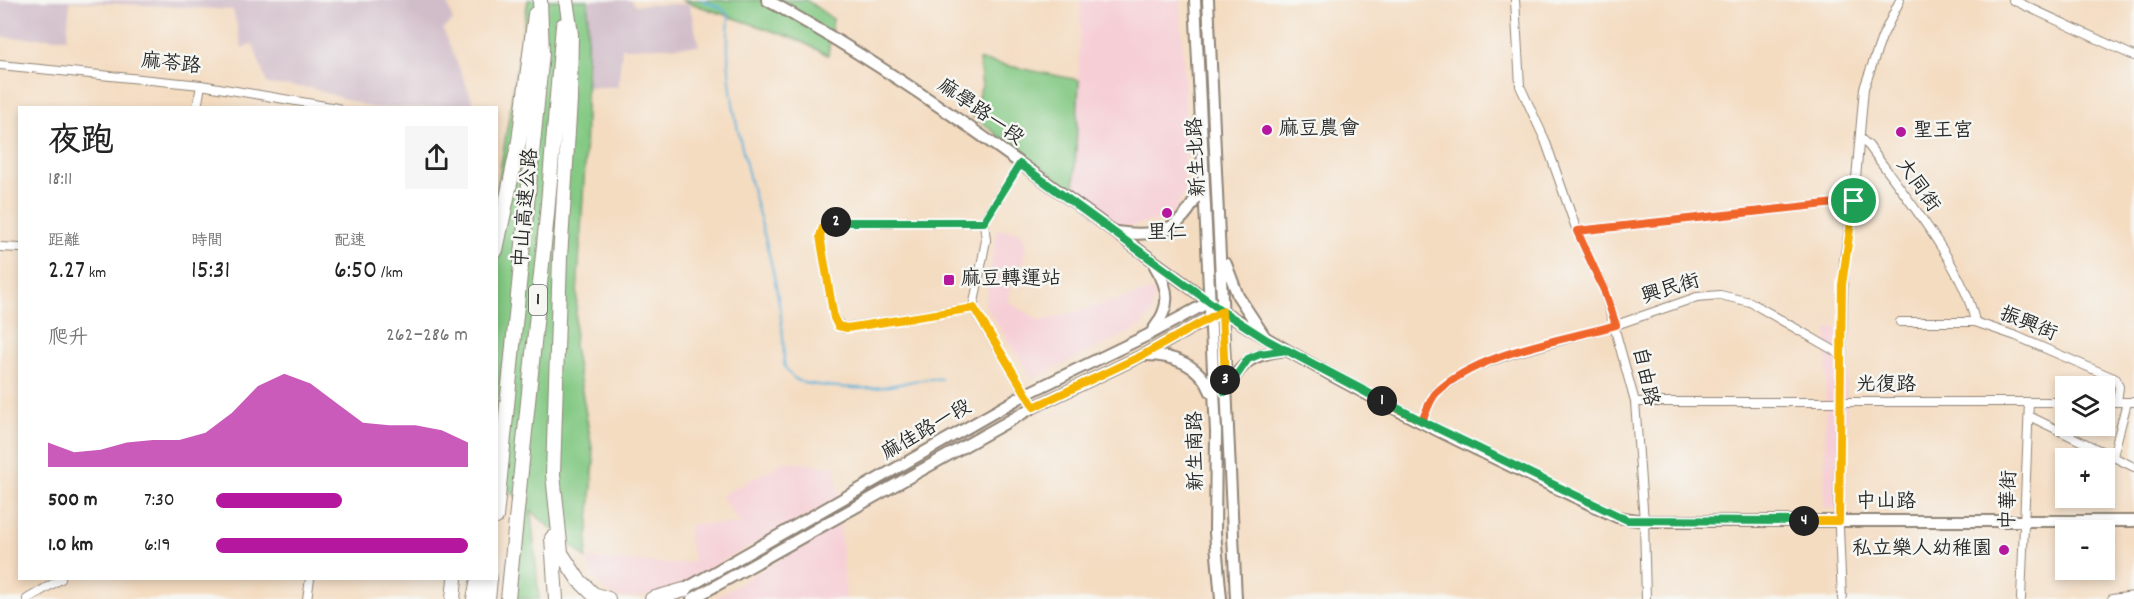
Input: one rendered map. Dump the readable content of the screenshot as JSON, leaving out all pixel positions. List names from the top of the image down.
{
  "streets": {
    "highway": ["中山高速公路", "1"],
    "main road": [
      "麻學路一段",
      "新生北路",
      "麻佳路一段",
      "新生南路",
      "中山路"
    ],
    "street": [
      "麻苓路",
      "大同街",
      "興民街",
      "振興街",
      "自由路",
      "光復路",
      "中華街"
    ]
  },
  "crossings": [
    ["麻學路一段", "新生北路"],
    ["麻學路一段", "麻佳路一段"],
    ["麻學路一段", "新生南路"],
    ["麻學路一段", "中山路"],
    ["新生北路", "麻佳路一段"],
    ["新生北路", "新生南路"],
    ["新生北路", "中山路"],
    ["大同街", "振興街"],
    ["興民街", "自由路"],
    ["興民街", "中山路"],
    ["自由路", "光復路"],
    ["自由路", "中山路"],
    ["光復路", "中華街"],
    ["麻佳路一段", "新生南路"],
    ["麻佳路一段", "中山路"],
    ["新生南路", "中山路"],
    ["中華街", "中山路"]
  ],
  "places": {
    "other": [
      "麻豆農會",
      "聖王宮",
      "里仁",
      "私立樂人幼稚園"
    ],
    "transit": ["麻豆轉運站"]
  },
  "page": {
    "heading": ["夜跑", "18:11"],
    "pins": [
      "2",
      "3",
      "1",
      "4"
    ],
    "stats": [
      ["距離", "2.27 km"],
      ["時間", "15:31"],
      ["配速", "6:50 /km"]
    ],
    "chart": ["爬升", "262–286 m"],
    "map_buttons": ["+", "−"],
    "list": [
      {
        "name": "500 m",
        "note": "7:30"
      },
      {
        "name": "1.0 km",
        "note": "6:19"
      }
    ]
  }
}
